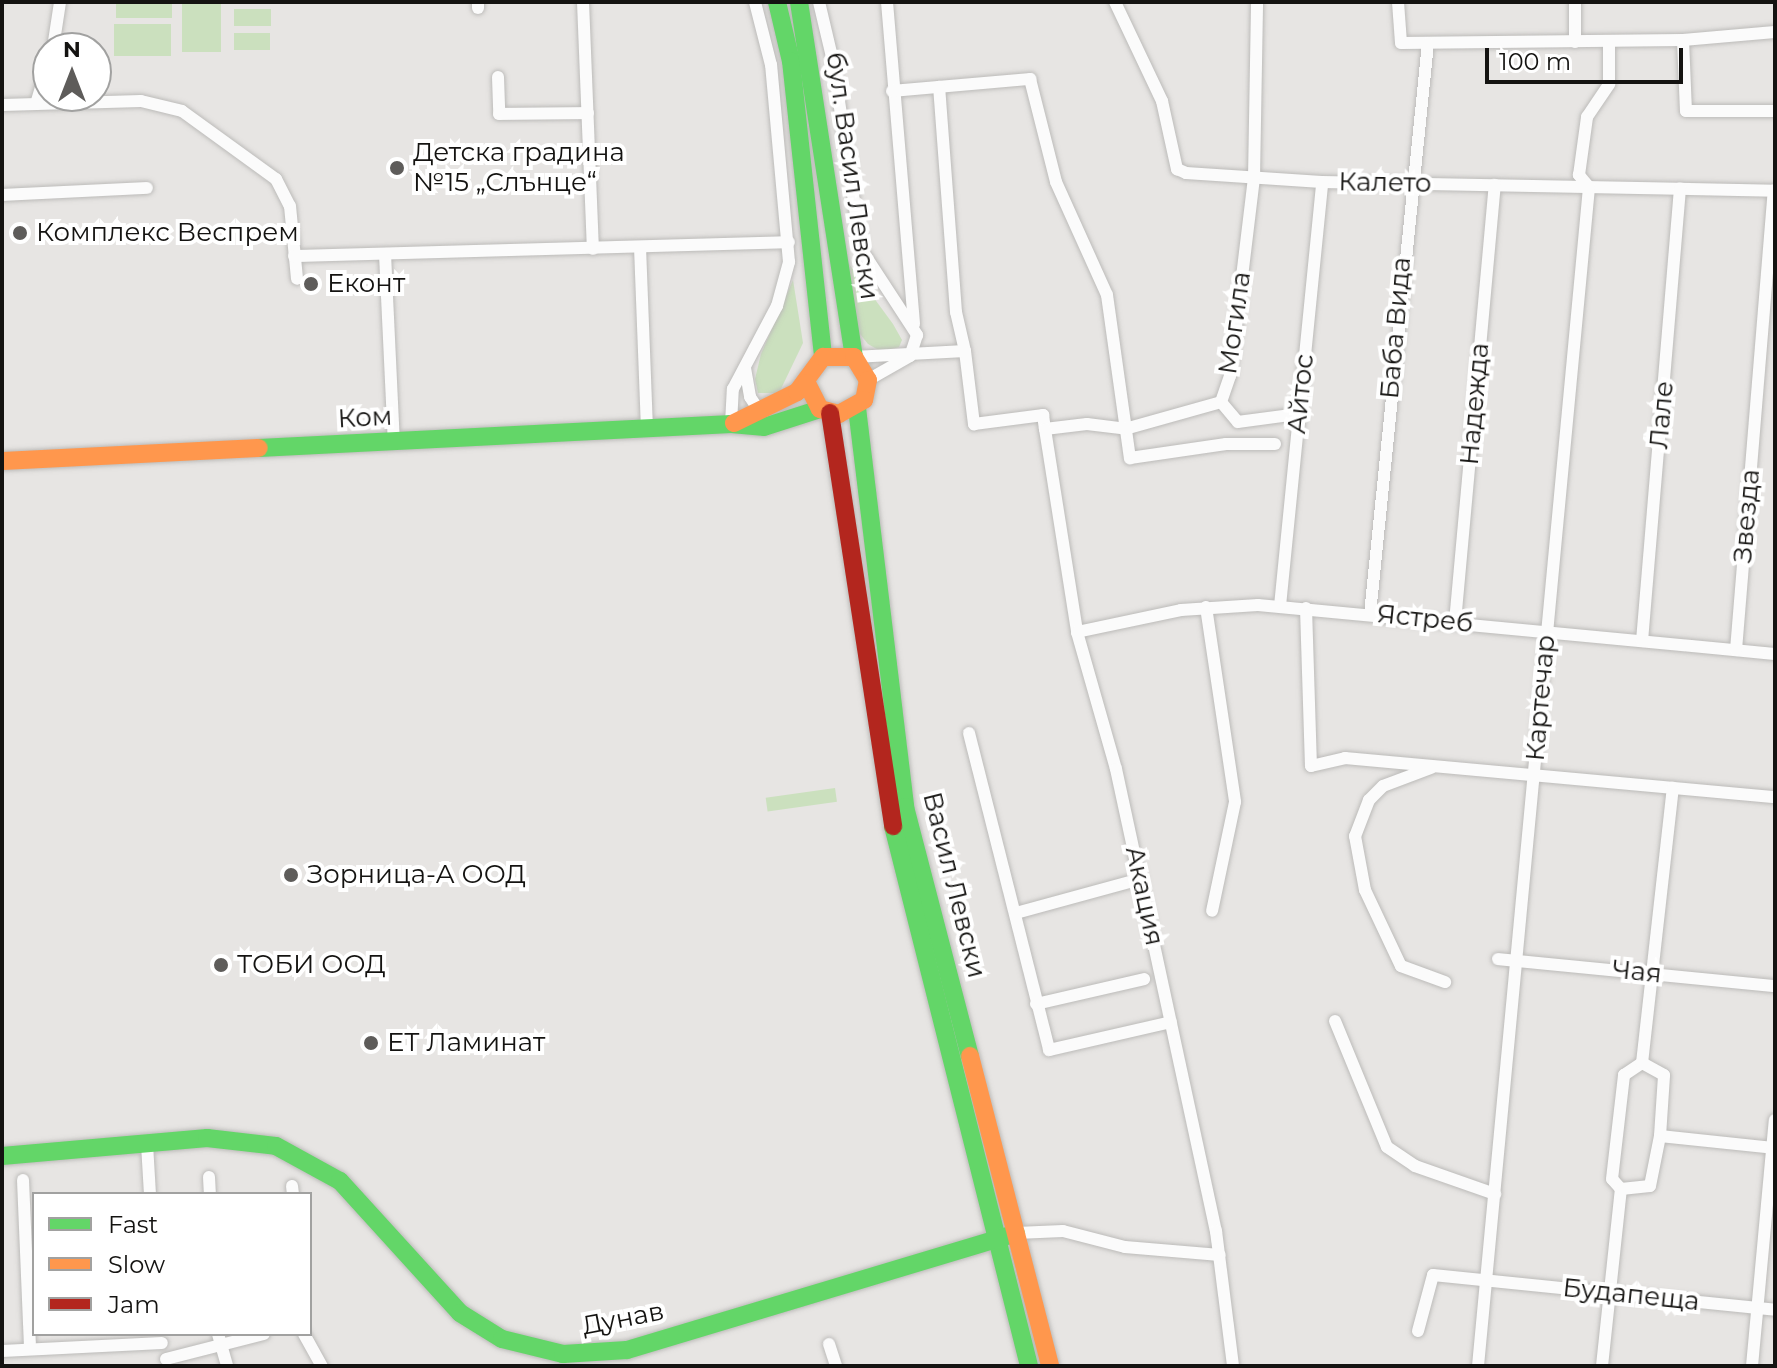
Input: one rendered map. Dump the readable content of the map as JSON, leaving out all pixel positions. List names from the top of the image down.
{
  "streets": {
    "main road": [
      "бул. Васил Левски",
      "Ком",
      "Васил Левски",
      "Дунав"
    ],
    "street": [
      "Калето",
      "Могила",
      "Баба Вида",
      "Айтос",
      "Надежда",
      "Лале",
      "Звезда",
      "Ястреб",
      "Картечар",
      "Акация",
      "Чая",
      "Будапеща"
    ]
  },
  "crossings": [
    ["бул. Васил Левски", "Васил Левски"],
    ["Калето", "Могила"],
    ["Калето", "Баба Вида"],
    ["Калето", "Айтос"],
    ["Калето", "Надежда"],
    ["Калето", "Лале"],
    ["Калето", "Звезда"],
    ["Калето", "Картечар"],
    ["Могила", "Акация"],
    ["Баба Вида", "Ястреб"],
    ["Айтос", "Ястреб"],
    ["Надежда", "Ястреб"],
    ["Лале", "Ястреб"],
    ["Звезда", "Ястреб"],
    ["Ястреб", "Картечар"],
    ["Ястреб", "Акация"],
    ["Картечар", "Чая"],
    ["Картечар", "Будапеща"],
    ["Васил Левски", "Дунав"],
    ["Акация", "Дунав"]
  ],
  "places": [
    "Детска градина №15 „Слънце“",
    "Комплекс Веспрем",
    "Еконт",
    "Зорница-А ООД",
    "ТОБИ ООД",
    "ЕТ Ламинат"
  ],
  "legend": ["Fast", "Slow", "Jam"],
  "scale_bar": "100 m",
  "north": "top"
}
